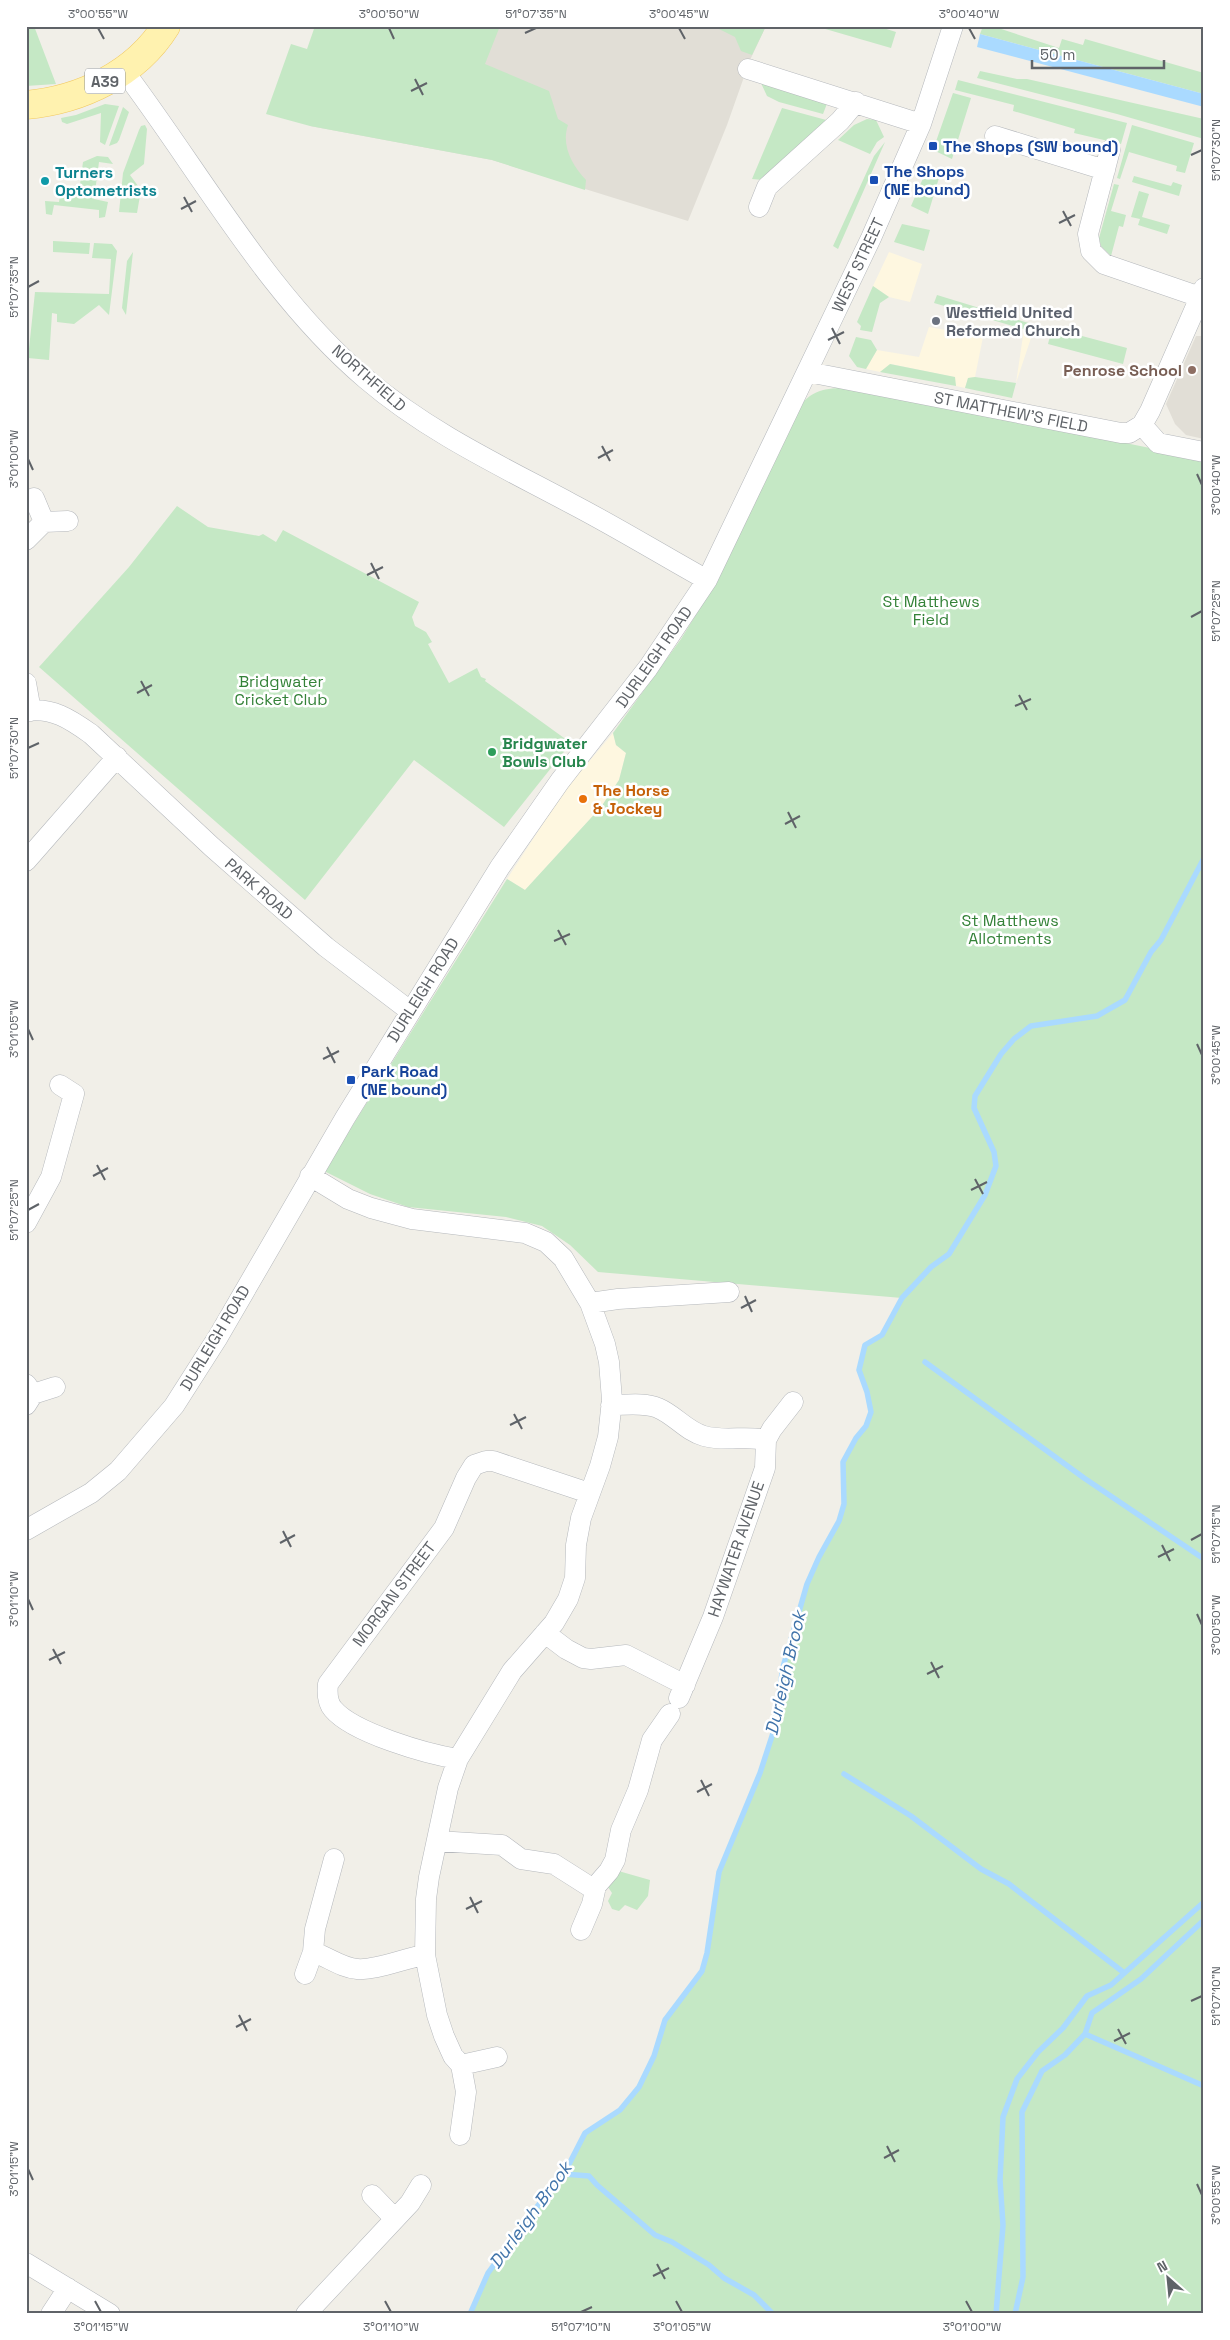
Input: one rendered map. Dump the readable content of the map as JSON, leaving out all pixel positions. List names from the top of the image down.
{
  "streets": {
    "main road": ["A39"],
    "street": [
      "WEST STREET",
      "NORTHFIELD",
      "ST MATTHEW'S FIELD",
      "DURLEIGH ROAD",
      "PARK ROAD",
      "HAYWATER AVENUE",
      "MORGAN STREET"
    ]
  },
  "crossings": [
    ["A39", "NORTHFIELD"],
    ["WEST STREET", "ST MATTHEW'S FIELD"],
    ["WEST STREET", "DURLEIGH ROAD"],
    ["NORTHFIELD", "DURLEIGH ROAD"],
    ["DURLEIGH ROAD", "PARK ROAD"]
  ],
  "water": ["Durleigh Brook"],
  "parks": ["St Matthews Field", "Bridgwater Cricket Club", "St Matthews Allotments"],
  "places": {
    "transit": ["The Shops (SW bound)", "The Shops (NE bound)", "Park Road (NE bound)"],
    "other": [
      "Turners Optometrists",
      "Westfield United Reformed Church",
      "Penrose School",
      "Bridgwater Bowls Club",
      "The Horse & Jockey"
    ]
  },
  "scale_bar": "50 m",
  "north": "top left",
  "coordinates": [
    "3°00'55\"W",
    "3°00'50\"W",
    "51°07'35\"N",
    "3°00'45\"W",
    "3°00'40\"W",
    "51°07'30\"N",
    "3°01'00\"W",
    "51°07'25\"N",
    "3°01'05\"W",
    "51°07'15\"N",
    "3°01'10\"W",
    "51°07'10\"N",
    "3°01'15\"W"
  ]
}
